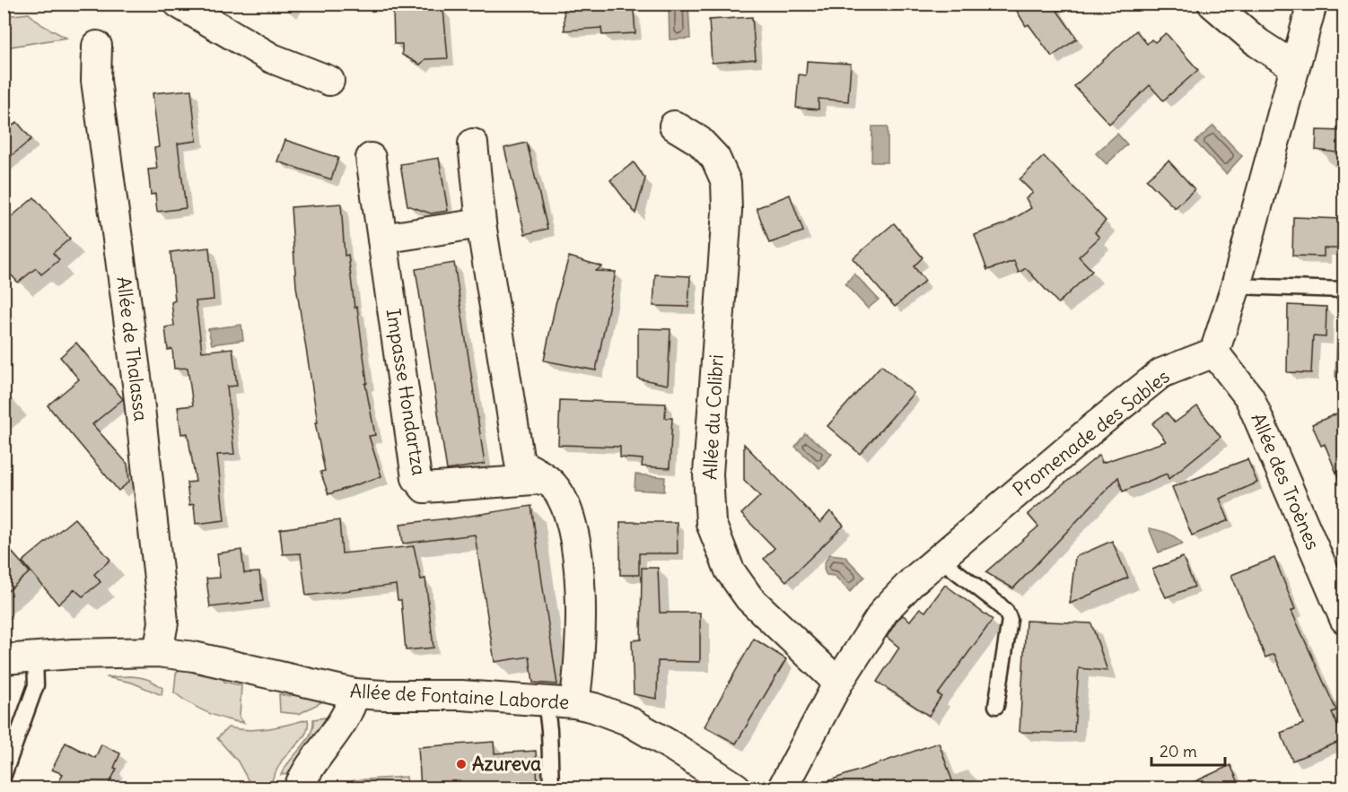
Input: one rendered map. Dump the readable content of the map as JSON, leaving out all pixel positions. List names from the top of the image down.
{
  "streets": {
    "street": [
      "Allée de Thalassa",
      "Impasse Hondartza",
      "Allée du Colibri",
      "Promenade des Sables",
      "Allée des Troènes",
      "Allée de Fontaine Laborde"
    ]
  },
  "crossings": [
    ["Allée de Thalassa", "Allée de Fontaine Laborde"],
    ["Allée du Colibri", "Promenade des Sables"],
    ["Promenade des Sables", "Allée des Troènes"]
  ],
  "places": ["Azureva"],
  "scale_bar": "20 m"
}
